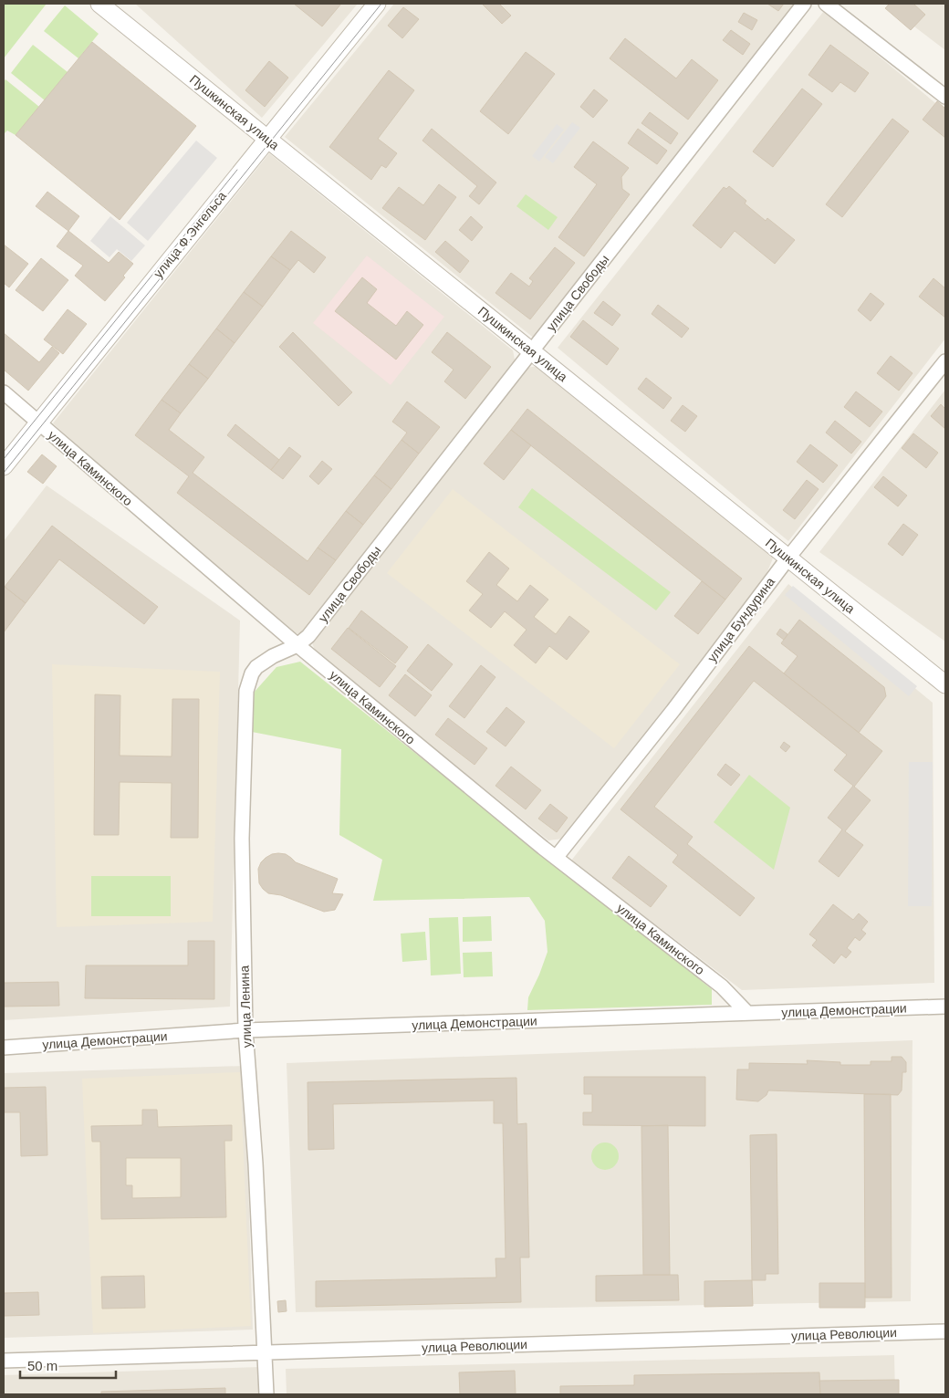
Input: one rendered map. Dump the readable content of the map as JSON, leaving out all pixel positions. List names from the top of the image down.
{
  "streets": {
    "street": [
      "Пушкинская улица",
      "улица Ф.Энгельса",
      "улица Свободы",
      "улица Каминского",
      "улица Бундурина",
      "улица Ленина",
      "улица Демонстрации",
      "улица Революции"
    ]
  },
  "crossings": [
    ["Пушкинская улица", "улица Ф.Энгельса"],
    ["Пушкинская улица", "улица Свободы"],
    ["Пушкинская улица", "улица Бундурина"],
    ["улица Ф.Энгельса", "улица Каминского"],
    ["улица Свободы", "улица Каминского"],
    ["улица Свободы", "улица Ленина"],
    ["улица Каминского", "улица Бундурина"],
    ["улица Каминского", "улица Ленина"],
    ["улица Каминского", "улица Демонстрации"],
    ["улица Ленина", "улица Демонстрации"],
    ["улица Ленина", "улица Революции"]
  ],
  "scale_bar": "50 m"
}
